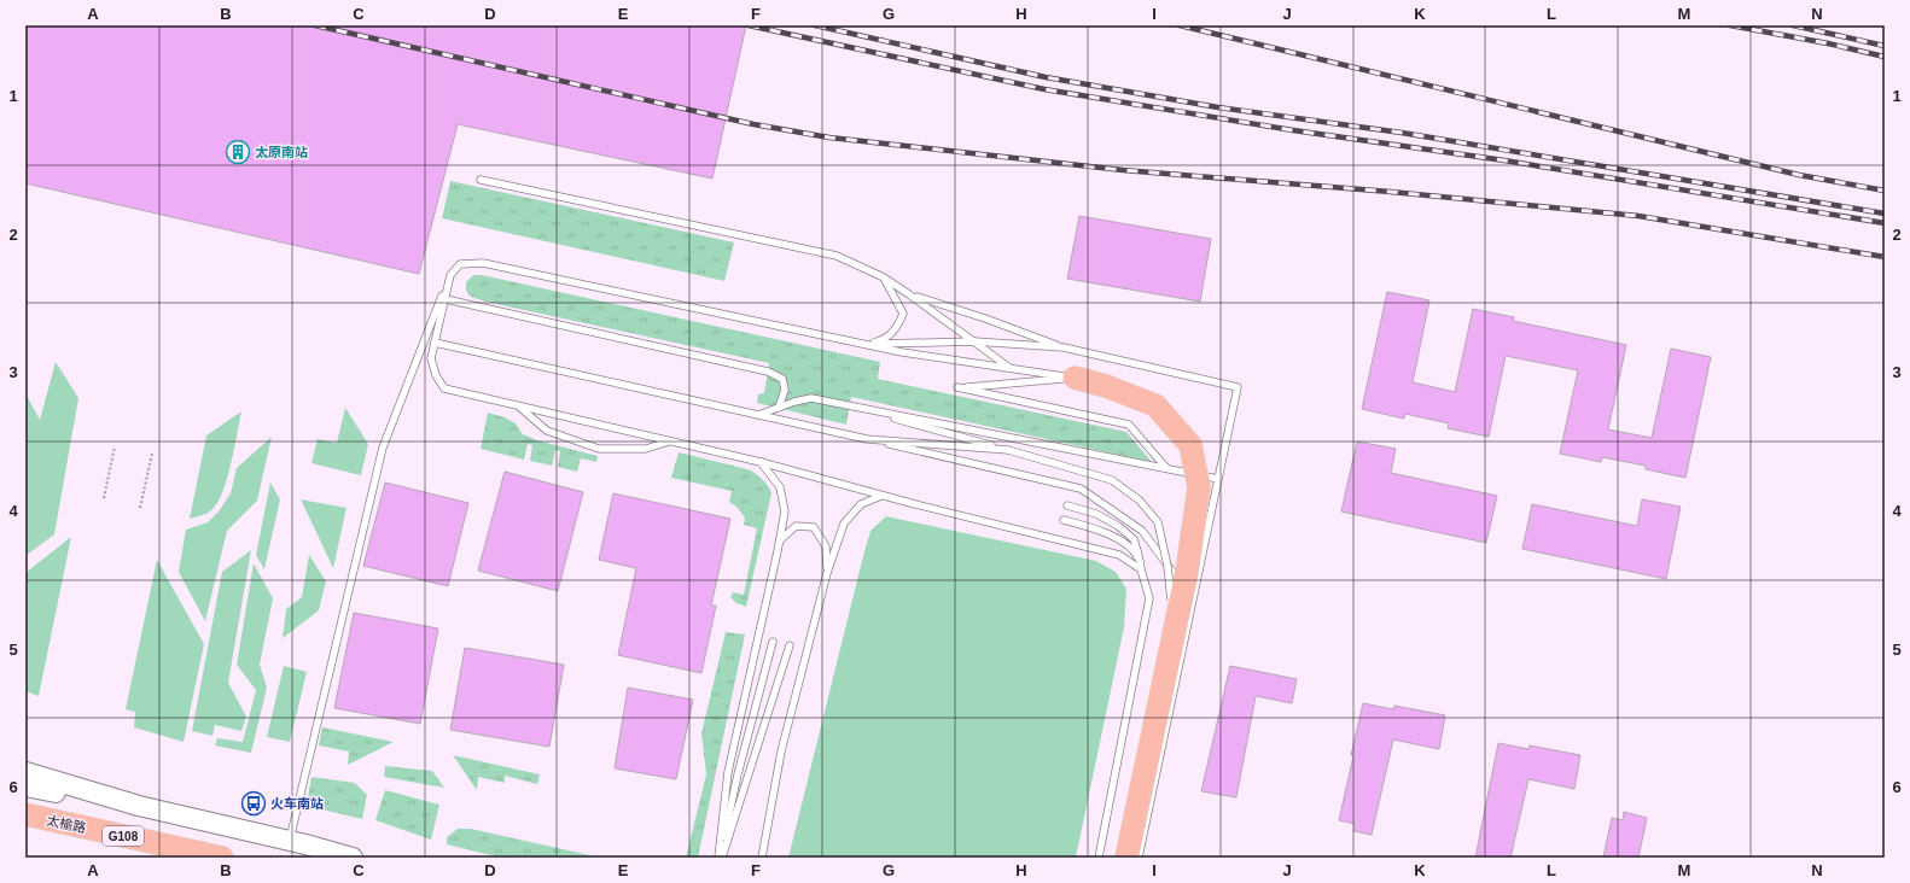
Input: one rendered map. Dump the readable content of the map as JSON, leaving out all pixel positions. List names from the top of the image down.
{
  "streets": {
    "highway": ["太榆路", "G108"]
  },
  "places": {
    "building": ["太原南站"],
    "bus stop": ["火车南站"]
  },
  "grid": {
    "columns": [
      "A",
      "B",
      "C",
      "D",
      "E",
      "F",
      "G",
      "H",
      "I",
      "J",
      "K",
      "L",
      "M",
      "N"
    ],
    "rows": [
      "1",
      "2",
      "3",
      "4",
      "5",
      "6"
    ]
  }
}
